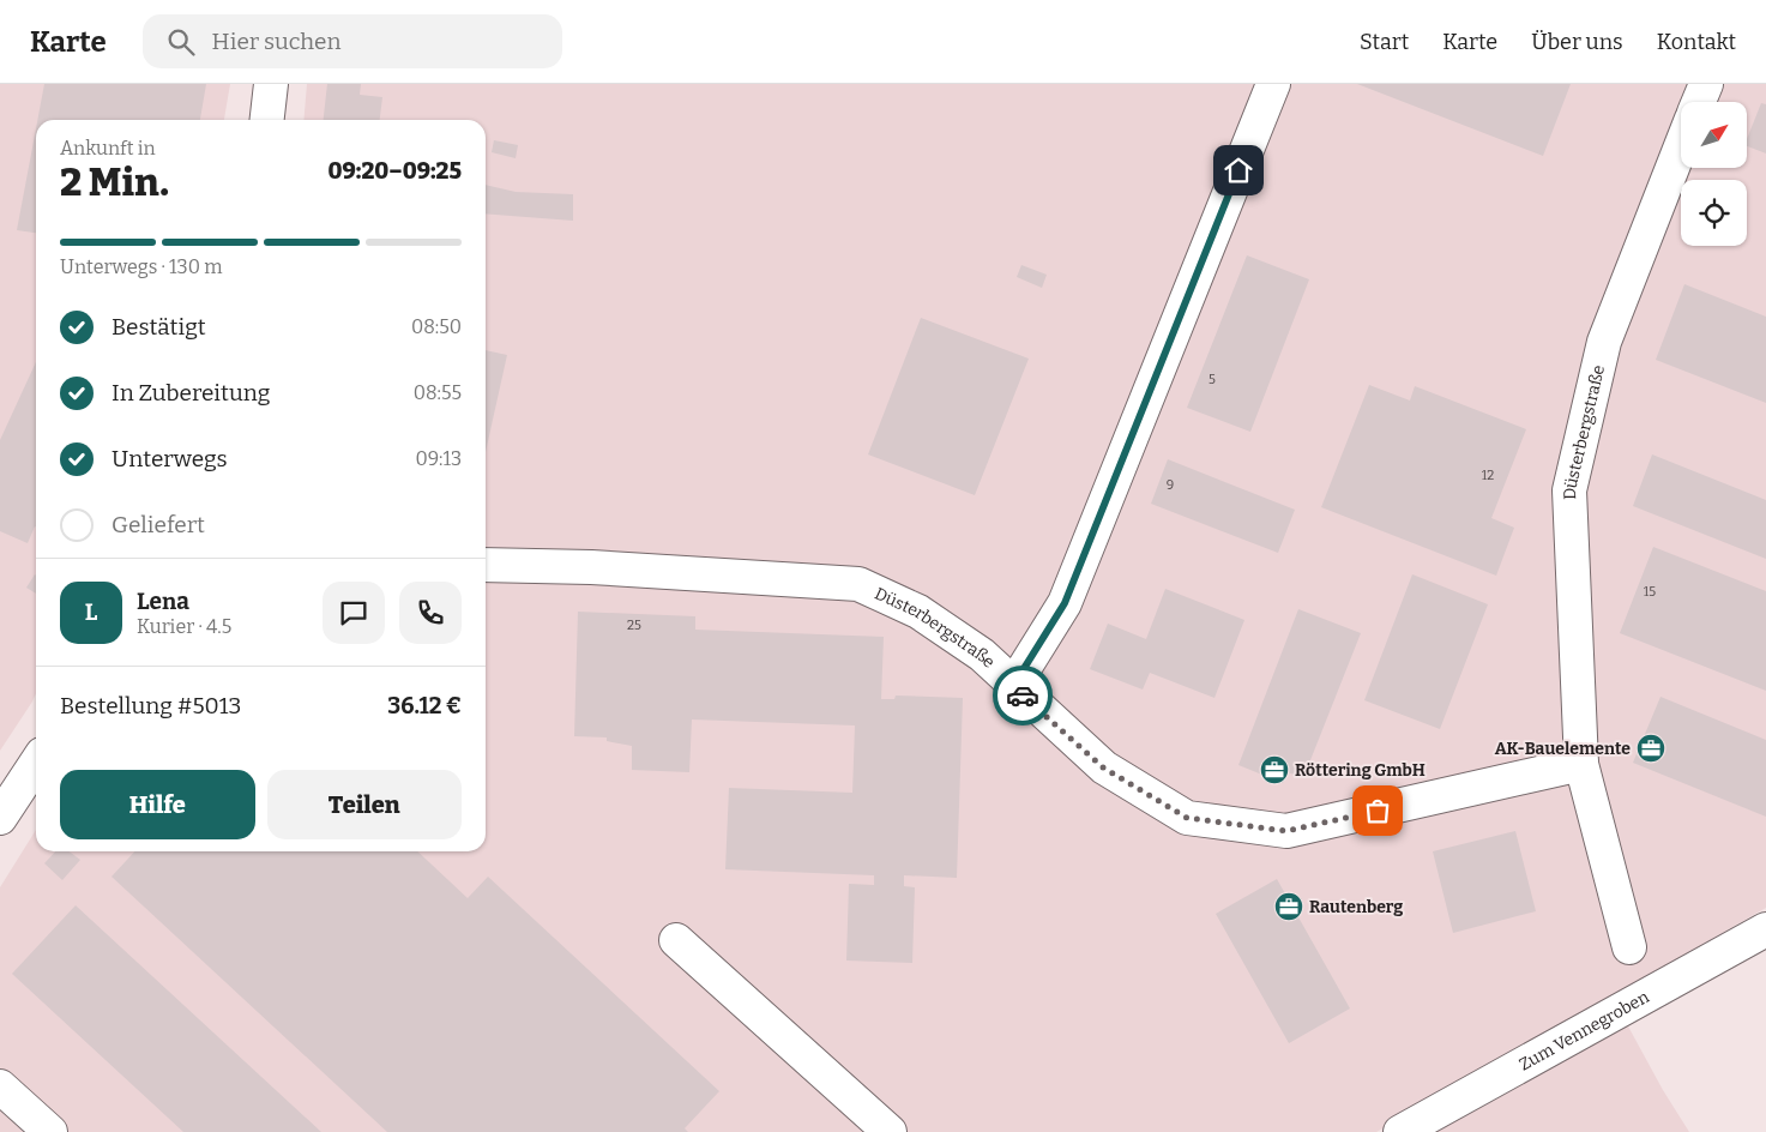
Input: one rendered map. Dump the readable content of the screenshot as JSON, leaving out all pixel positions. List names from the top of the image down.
{
  "streets": {
    "street": ["Düsterbergstraße", "Zum Vennegroben"]
  },
  "places": {
    "office": ["AK-Bauelemente", "Röttering GmbH", "Rautenberg"]
  },
  "house_numbers": [
    "5",
    "12",
    "9",
    "15",
    "25"
  ],
  "north": "top right",
  "page": {
    "header": "Karte",
    "search": "Hier suchen",
    "nav": [
      "Start",
      "Karte",
      "Über uns",
      "Kontakt"
    ],
    "heading": ["2 Min.", "Ankunft in", "09:20–09:25"],
    "panel": [
      "Lena",
      "Kurier · 4.5",
      "Bestellung #5013",
      "36.12 €"
    ],
    "bar": "Unterwegs · 130 m",
    "list": [
      ["Bestätigt", "08:50"],
      ["In Zubereitung", "08:55"],
      ["Unterwegs", "09:13"],
      "Geliefert"
    ],
    "round": "L",
    "buttons": ["Hilfe", "Teilen"]
  }
}
